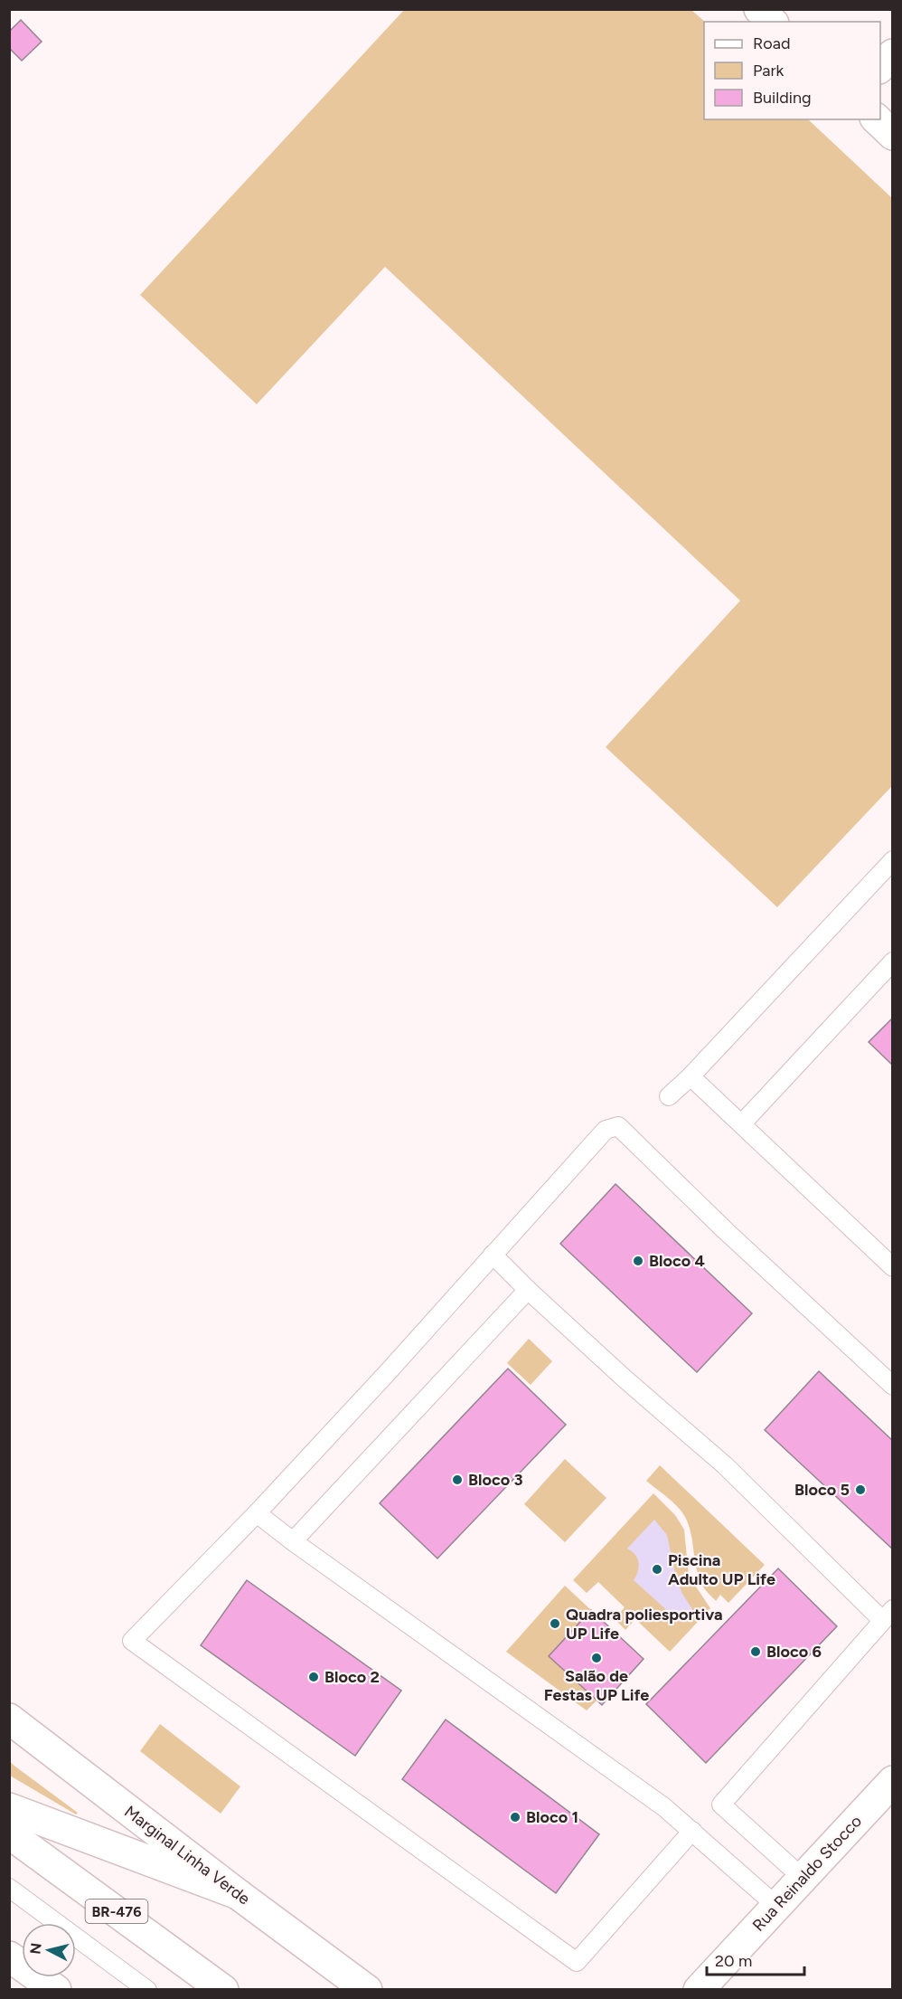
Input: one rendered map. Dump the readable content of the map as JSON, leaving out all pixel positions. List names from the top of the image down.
{
  "streets": {
    "main road": ["Marginal Linha Verde", "Rua Reinaldo Stocco", "BR-476"]
  },
  "places": [
    "Bloco 4",
    "Bloco 3",
    "Bloco 5",
    "Piscina Adulto UP Life",
    "Quadra poliesportiva UP Life",
    "Bloco 6",
    "Salão de Festas UP Life",
    "Bloco 2",
    "Bloco 1"
  ],
  "legend": ["Road", "Park", "Building"],
  "scale_bar": "20 m",
  "north": "left"
}
